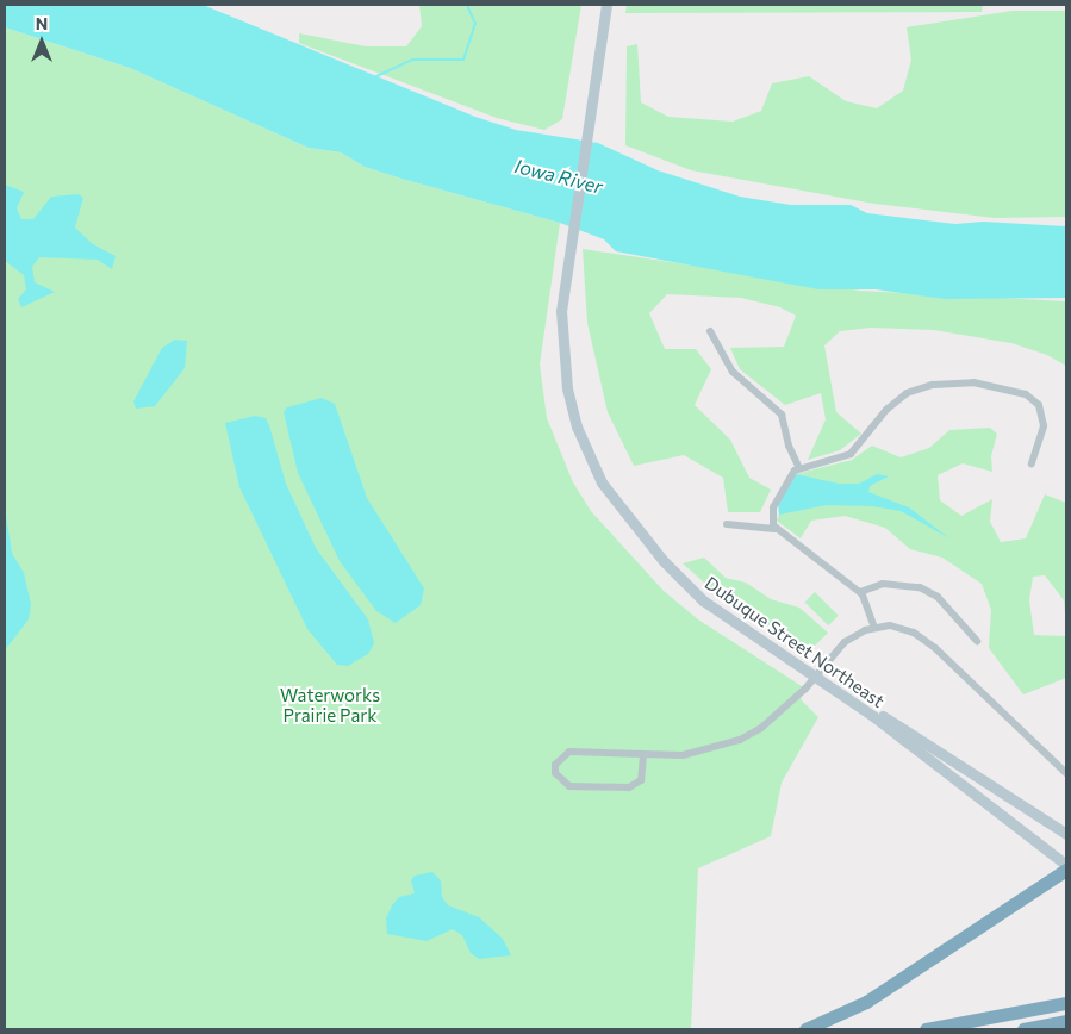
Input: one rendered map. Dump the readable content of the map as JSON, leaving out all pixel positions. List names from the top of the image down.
{
  "streets": {
    "main road": ["Dubuque Street Northeast"]
  },
  "water": ["Iowa River"],
  "parks": ["Waterworks Prairie Park"],
  "north": "top"
}
